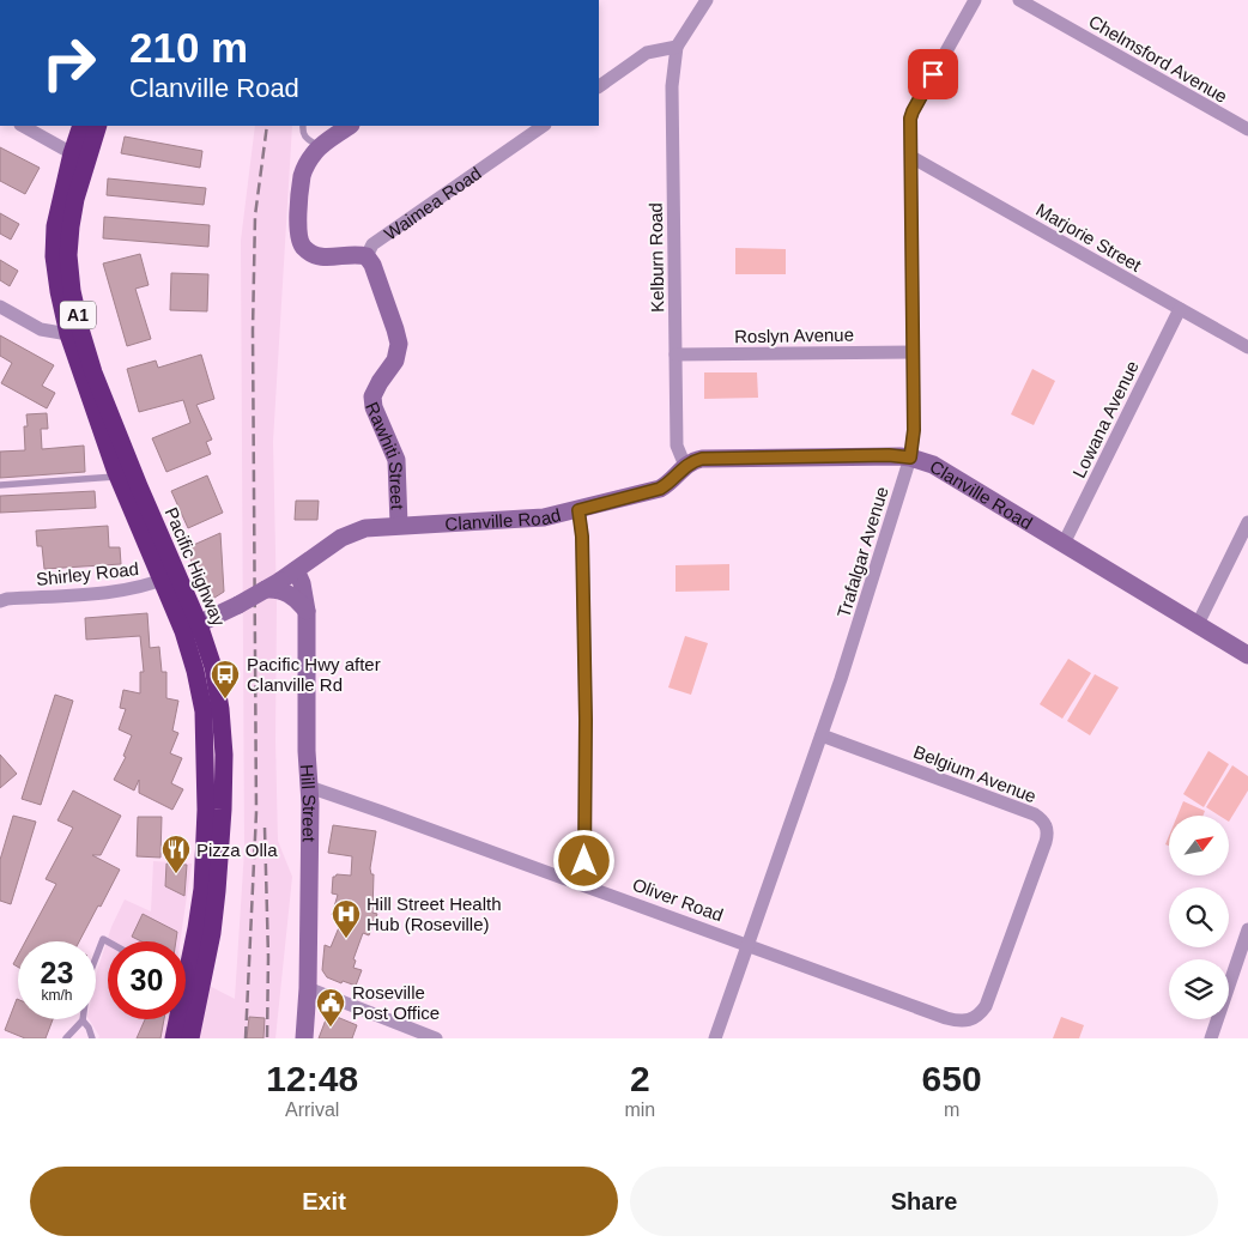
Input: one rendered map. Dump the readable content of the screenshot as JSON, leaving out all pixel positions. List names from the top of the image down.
{
  "streets": {
    "highway": ["A1", "Pacific Highway"],
    "street": [
      "Chelmsford Avenue",
      "Waimea Road",
      "Marjorie Street",
      "Kelburn Road",
      "Roslyn Avenue",
      "Lowana Avenue",
      "Rawhiti Street",
      "Clanville Road",
      "Trafalgar Avenue",
      "Shirley Road",
      "Belgium Avenue",
      "Hill Street",
      "Oliver Road"
    ]
  },
  "crossings": [
    ["Waimea Road", "Rawhiti Street"],
    ["Marjorie Street", "Lowana Avenue"],
    ["Marjorie Street", "Trafalgar Avenue"],
    ["Kelburn Road", "Roslyn Avenue"],
    ["Kelburn Road", "Clanville Road"],
    ["Roslyn Avenue", "Trafalgar Avenue"],
    ["Lowana Avenue", "Clanville Road"],
    ["Rawhiti Street", "Clanville Road"],
    ["Clanville Road", "Trafalgar Avenue"],
    ["Clanville Road", "Pacific Highway"],
    ["Clanville Road", "Hill Street"],
    ["Trafalgar Avenue", "Belgium Avenue"],
    ["Trafalgar Avenue", "Oliver Road"],
    ["Pacific Highway", "Shirley Road"],
    ["Belgium Avenue", "Oliver Road"],
    ["Hill Street", "Oliver Road"]
  ],
  "places": {
    "bus stop": ["Pacific Hwy after Clanville Rd"],
    "restaurant": ["Pizza Olla"],
    "hospital": ["Hill Street Health Hub (Roseville)"],
    "public building": ["Roseville Post Office"]
  },
  "north": "top right",
  "page": {
    "turn": ["210 m", "Clanville Road"],
    "speed": "23 km/h",
    "limit": "30",
    "eta": [
      "12:48",
      "Arrival",
      "2",
      "min",
      "650",
      "m"
    ],
    "buttons": ["Exit", "Share"]
  }
}
